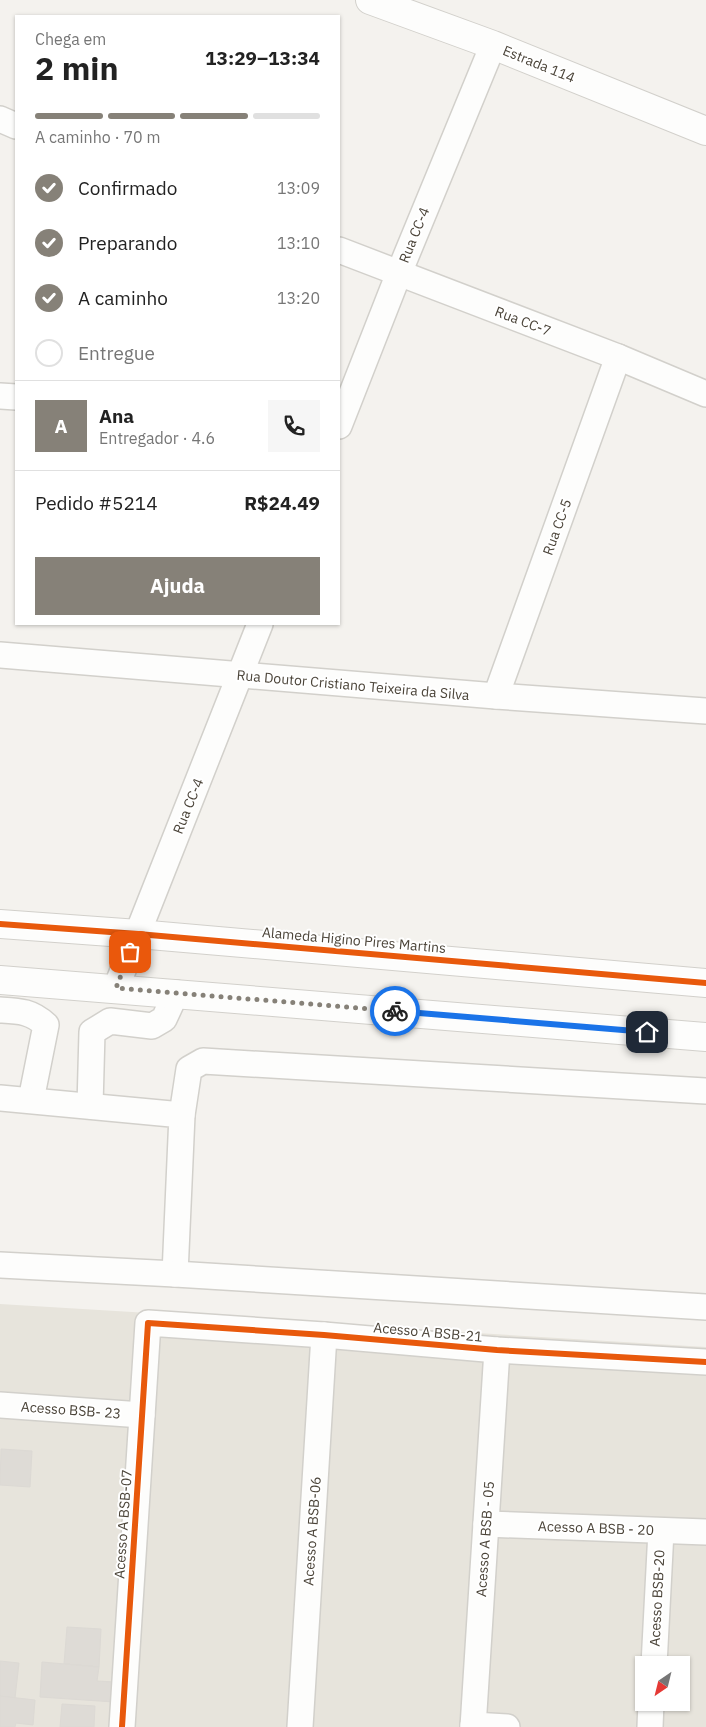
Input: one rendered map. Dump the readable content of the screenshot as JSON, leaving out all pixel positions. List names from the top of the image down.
{
  "streets": {
    "street": [
      "Estrada 114",
      "Rua CC-4",
      "Rua CC-7",
      "Rua CC-5",
      "Rua Doutor Cristiano Teixeira da Silva",
      "Alameda Higino Pires Martins",
      "Acesso A BSB-21",
      "Acesso BSB- 23",
      "Acesso A BSB-07",
      "Acesso A BSB - 20",
      "Acesso A BSB-06",
      "Acesso A BSB - 05",
      "Acesso BSB-20"
    ]
  },
  "crossings": [
    ["Estrada 114", "Rua CC-4"],
    ["Rua CC-4", "Rua CC-7"],
    ["Rua CC-4", "Rua Doutor Cristiano Teixeira da Silva"],
    ["Rua CC-4", "Alameda Higino Pires Martins"],
    ["Rua CC-7", "Rua CC-5"],
    ["Rua CC-5", "Rua Doutor Cristiano Teixeira da Silva"],
    ["Acesso A BSB-21", "Acesso A BSB-07"],
    ["Acesso A BSB-21", "Acesso A BSB-06"],
    ["Acesso A BSB-21", "Acesso A BSB - 05"],
    ["Acesso BSB- 23", "Acesso A BSB-07"],
    ["Acesso A BSB - 20", "Acesso A BSB - 05"],
    ["Acesso A BSB - 20", "Acesso BSB-20"]
  ],
  "north": "bottom left",
  "page": {
    "heading": ["2 min", "Chega em", "13:29–13:34"],
    "panel": [
      "Ana",
      "Entregador · 4.6",
      "Pedido #5214",
      "R$24.49"
    ],
    "bar": "A caminho · 70 m",
    "list": [
      ["Confirmado", "13:09"],
      ["Preparando", "13:10"],
      ["A caminho", "13:20"],
      "Entregue"
    ],
    "round": "A",
    "buttons": "Ajuda"
  }
}
